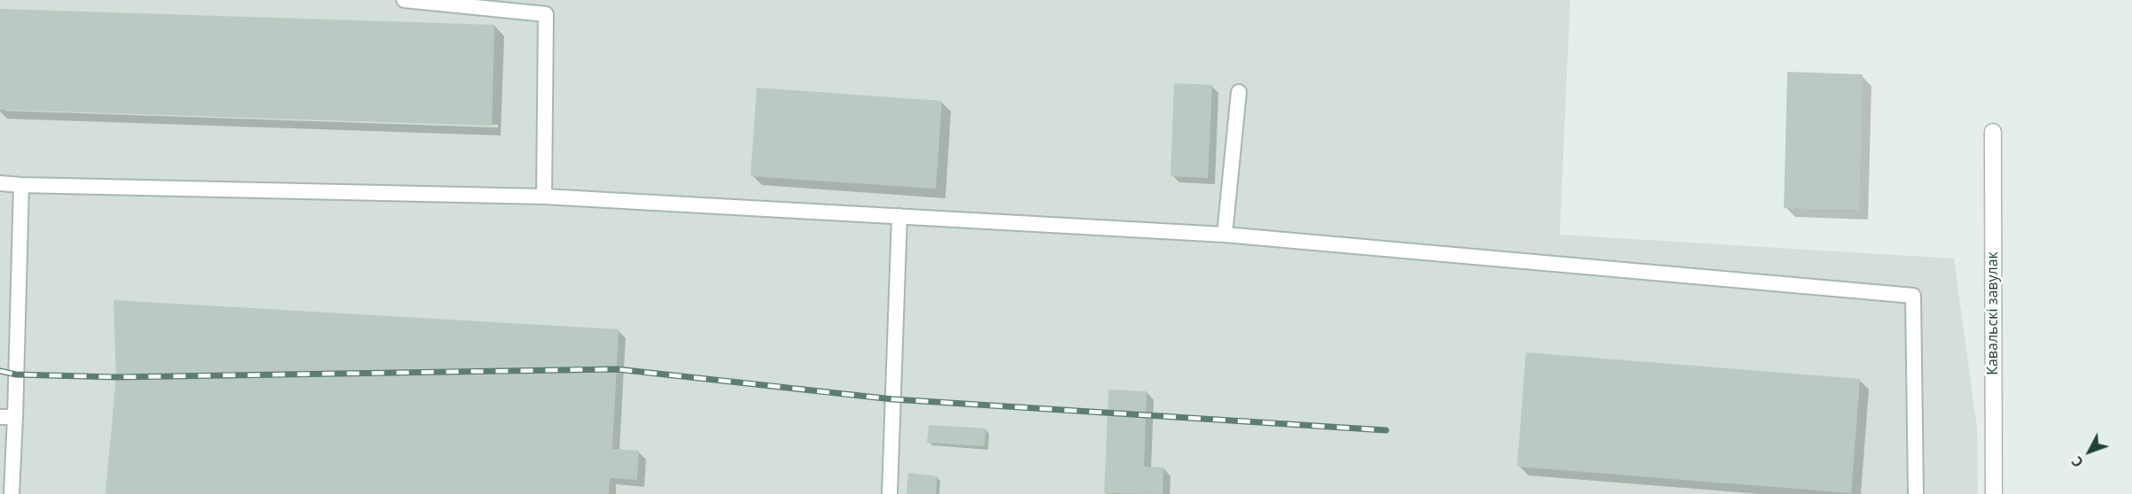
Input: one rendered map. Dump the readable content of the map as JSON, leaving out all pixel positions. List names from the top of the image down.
{
  "streets": {
    "street": ["Кавальскі завулак"]
  },
  "north": "bottom left"
}
